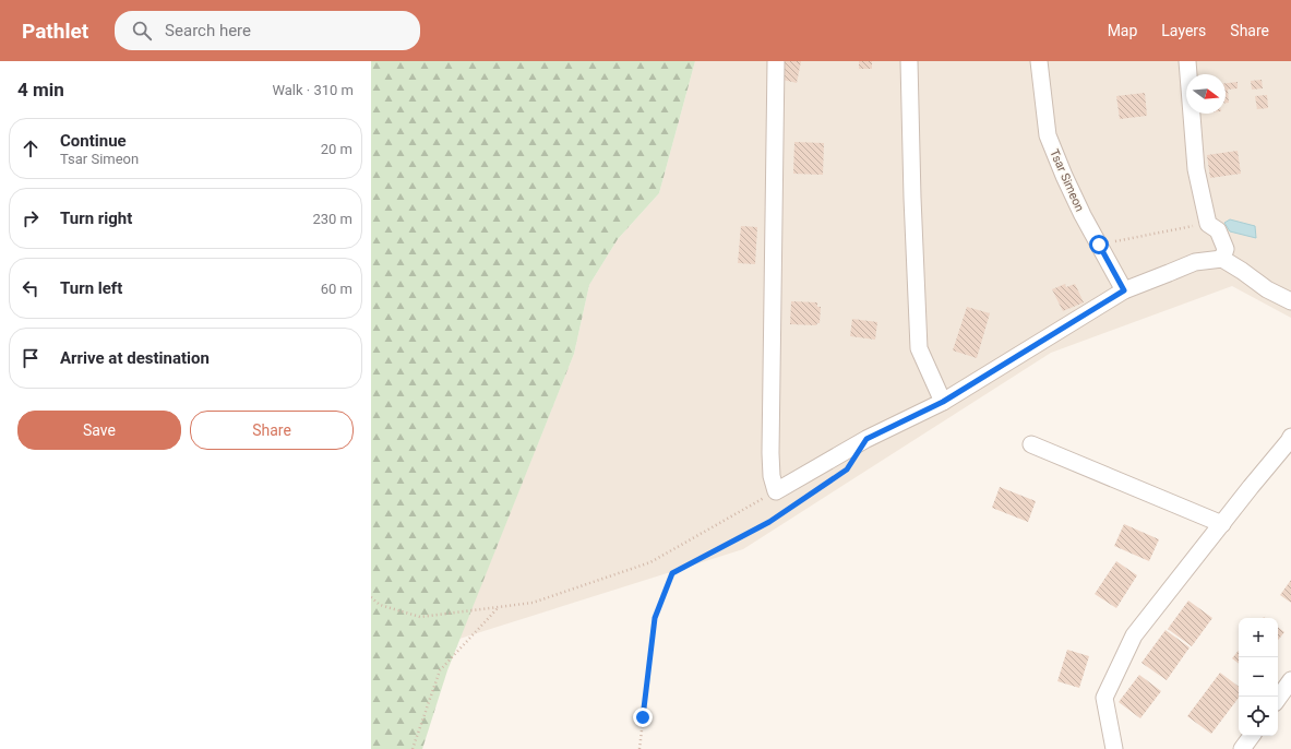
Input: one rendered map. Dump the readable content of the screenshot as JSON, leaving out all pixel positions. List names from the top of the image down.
{
  "streets": {
    "street": ["Tsar Simeon"]
  },
  "north": "right",
  "page": {
    "header": "Pathlet",
    "search": "Search here",
    "nav": ["Map", "Layers", "Share"],
    "heading": ["4 min", "Walk · 310 m"],
    "list": [
      ["Continue", "Tsar Simeon", "20 m"],
      ["Turn right", "230 m"],
      ["Turn left", "60 m"],
      "Arrive at destination"
    ],
    "buttons": ["Save", "Share"],
    "map_buttons": ["+", "−"]
  }
}
